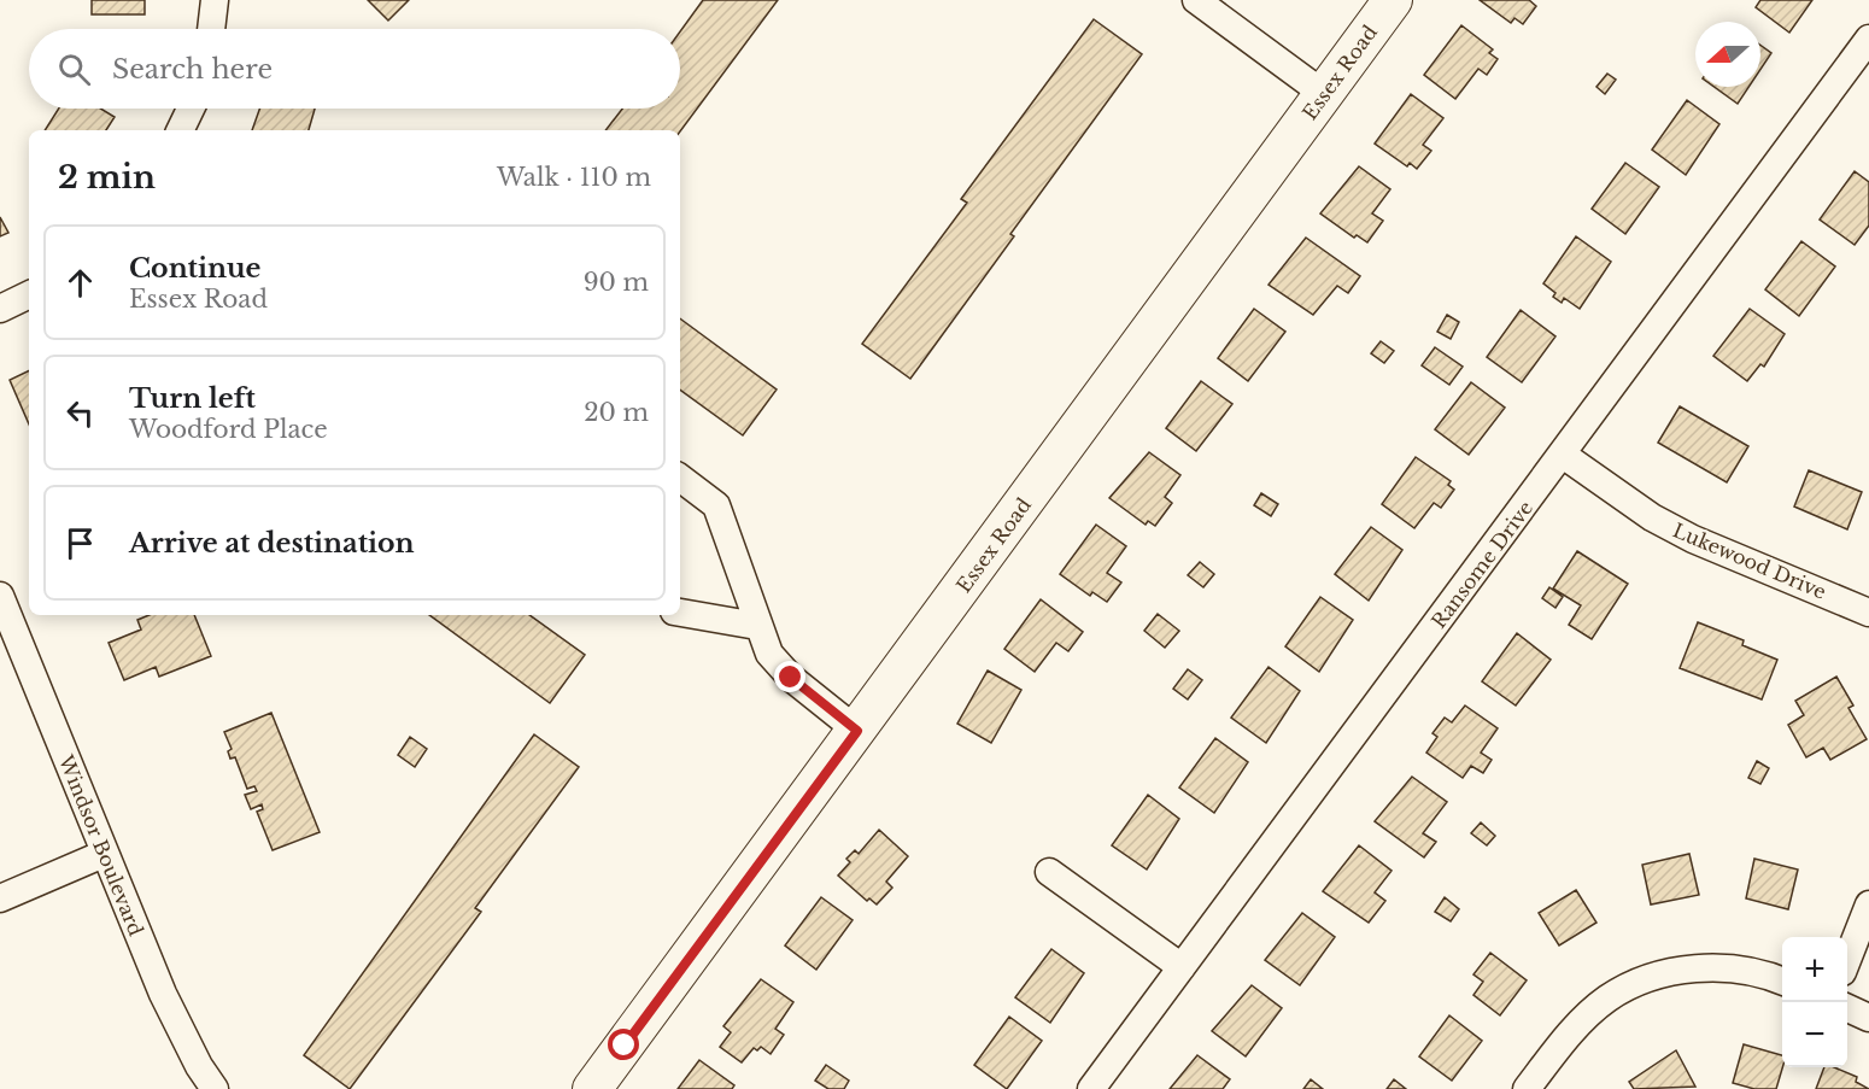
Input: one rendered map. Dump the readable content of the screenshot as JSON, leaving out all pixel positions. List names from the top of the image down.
{
  "streets": {
    "street": [
      "Essex Road",
      "Lukewood Drive",
      "Ransome Drive",
      "Windsor Boulevard"
    ]
  },
  "crossings": [
    ["Lukewood Drive", "Ransome Drive"]
  ],
  "north": "left",
  "page": {
    "search": "Search here",
    "heading": ["2 min", "Walk · 110 m"],
    "list": [
      ["Continue", "Essex Road", "90 m"],
      ["Turn left", "Woodford Place", "20 m"],
      "Arrive at destination"
    ],
    "map_buttons": ["+", "−"]
  }
}
